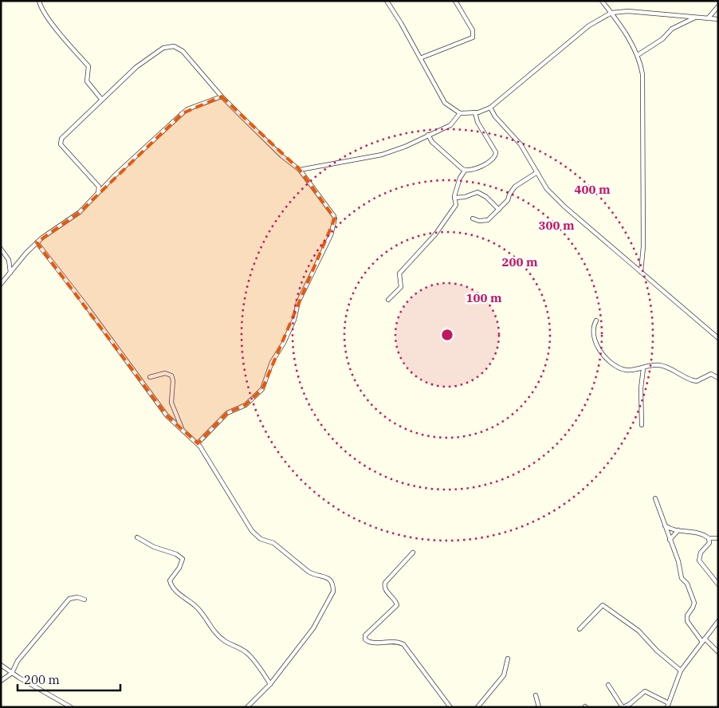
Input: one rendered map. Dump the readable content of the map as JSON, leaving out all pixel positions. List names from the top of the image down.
{
  "scale_bar": "200 m",
  "rings": [
    "400 m",
    "300 m",
    "200 m",
    "100 m"
  ]
}
